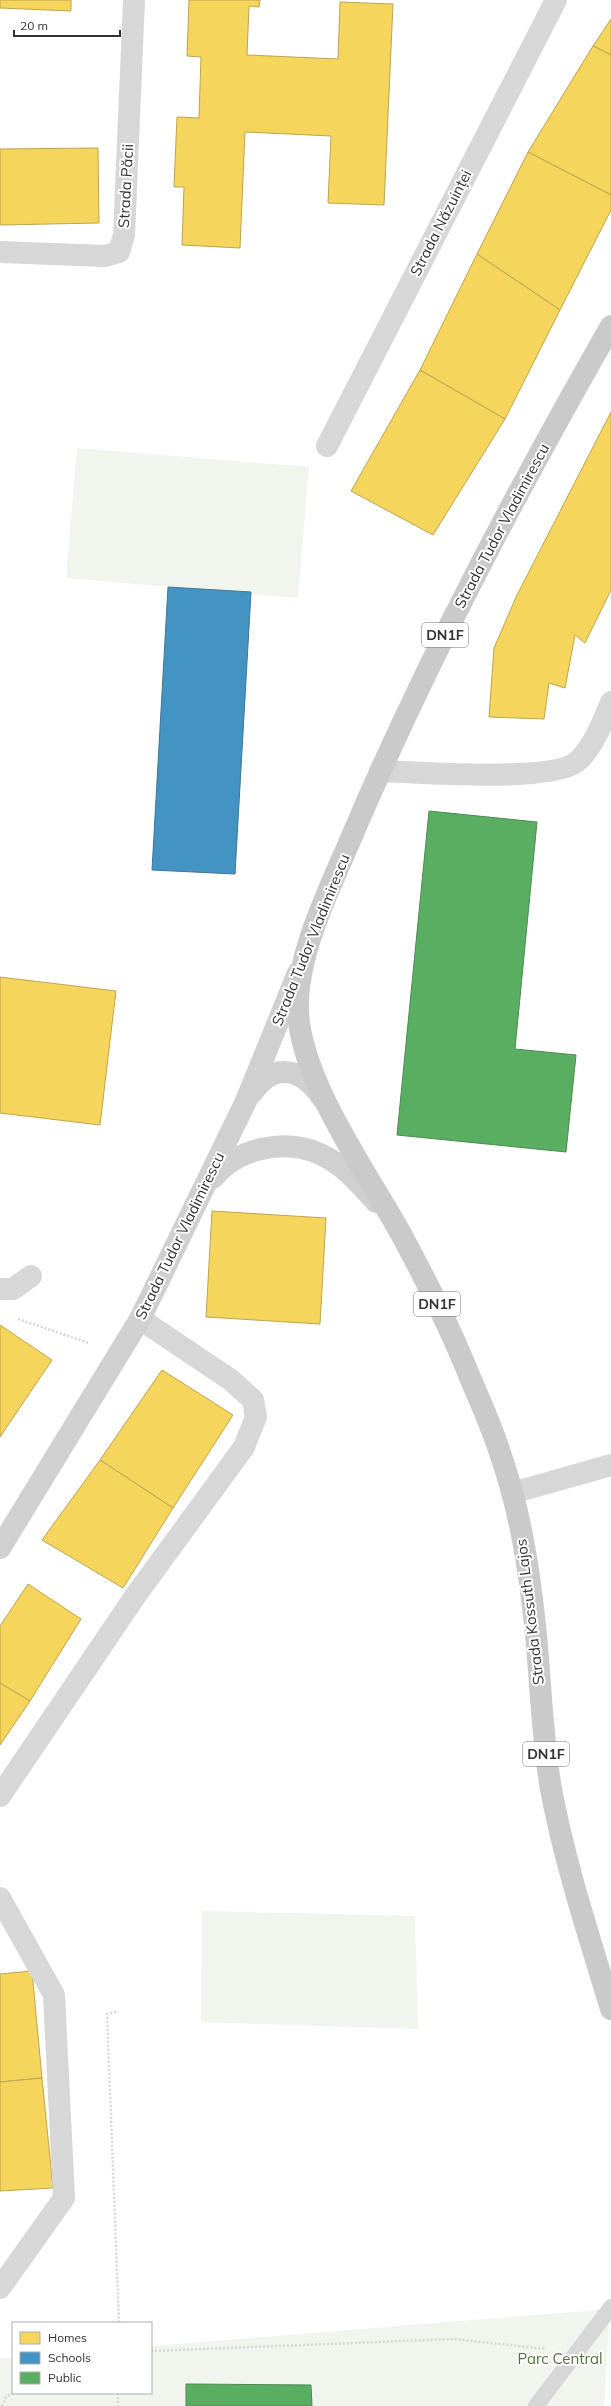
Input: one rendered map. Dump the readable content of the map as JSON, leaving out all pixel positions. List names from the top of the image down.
{
  "streets": {
    "main road": ["Strada Tudor Vladimirescu", "DN1F", "Strada Kossuth Lajos"],
    "street": ["Strada Păcii", "Strada Năzuinței"]
  },
  "crossings": [
    ["Strada Tudor Vladimirescu", "Strada Kossuth Lajos"]
  ],
  "parks": ["Parc Central"],
  "legend": ["Homes", "Schools", "Public"],
  "scale_bar": "20 m"
}
